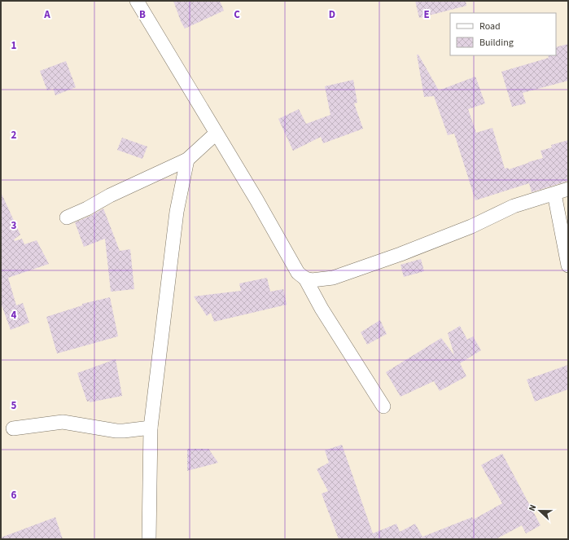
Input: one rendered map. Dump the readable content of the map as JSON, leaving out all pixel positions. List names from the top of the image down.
{
  "legend": ["Road", "Building"],
  "north": "left",
  "grid": {
    "columns": [
      "A",
      "B",
      "C",
      "D",
      "E"
    ],
    "rows": [
      "1",
      "2",
      "3",
      "4",
      "5",
      "6"
    ]
  }
}
